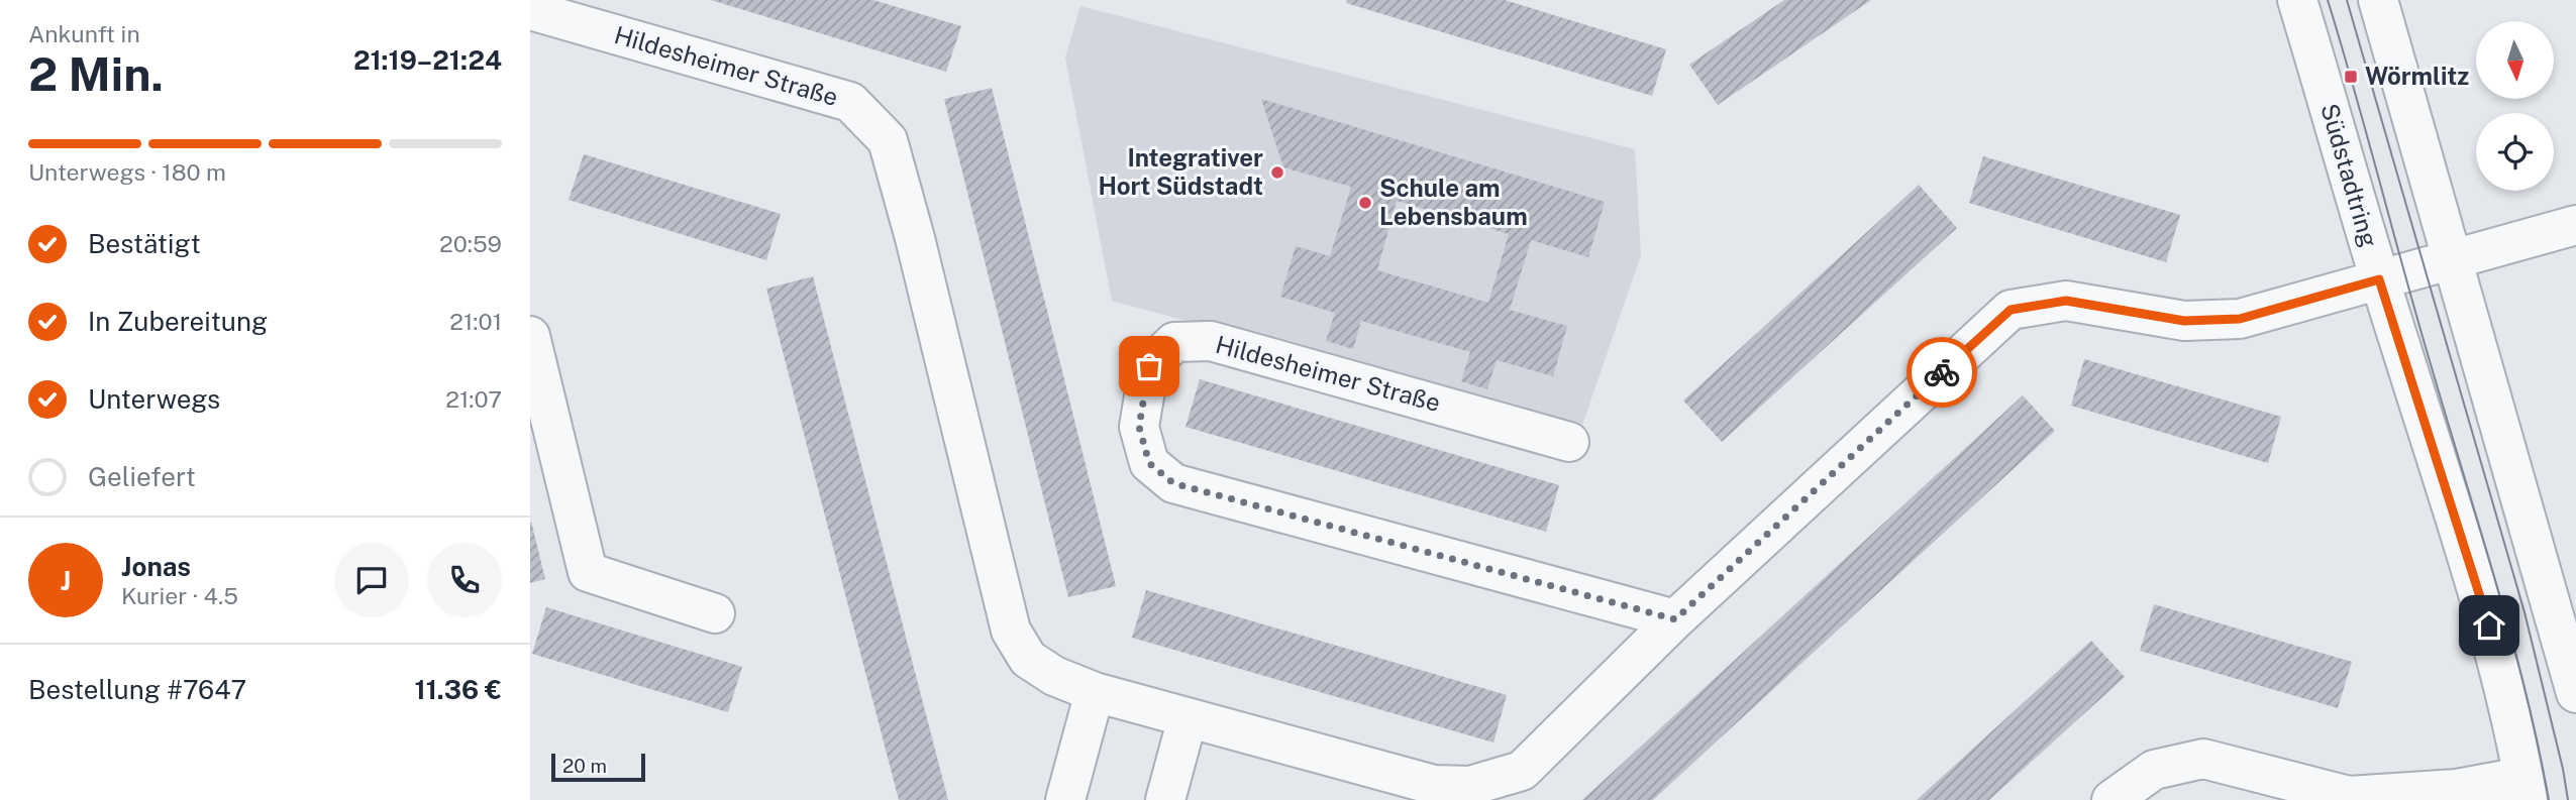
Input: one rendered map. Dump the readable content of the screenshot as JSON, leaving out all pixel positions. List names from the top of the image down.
{
  "streets": {
    "street": ["Hildesheimer Straße", "Südstadtring"]
  },
  "crossings": [
    ["Hildesheimer Straße", "Südstadtring"]
  ],
  "places": {
    "transit": ["Wörmlitz"],
    "other": ["Integrativer Hort Südstadt", "Schule am Lebensbaum"]
  },
  "scale_bar": "20 m",
  "north": "bottom",
  "page": {
    "heading": ["2 Min.", "Ankunft in", "21:19–21:24"],
    "panel": [
      "Jonas",
      "Kurier · 4.5",
      "Bestellung #7647",
      "11.36 €"
    ],
    "bar": "Unterwegs · 180 m",
    "list": [
      ["Bestätigt", "20:59"],
      ["In Zubereitung", "21:01"],
      ["Unterwegs", "21:07"],
      "Geliefert"
    ],
    "round": "J",
    "scale": "20 m"
  }
}
